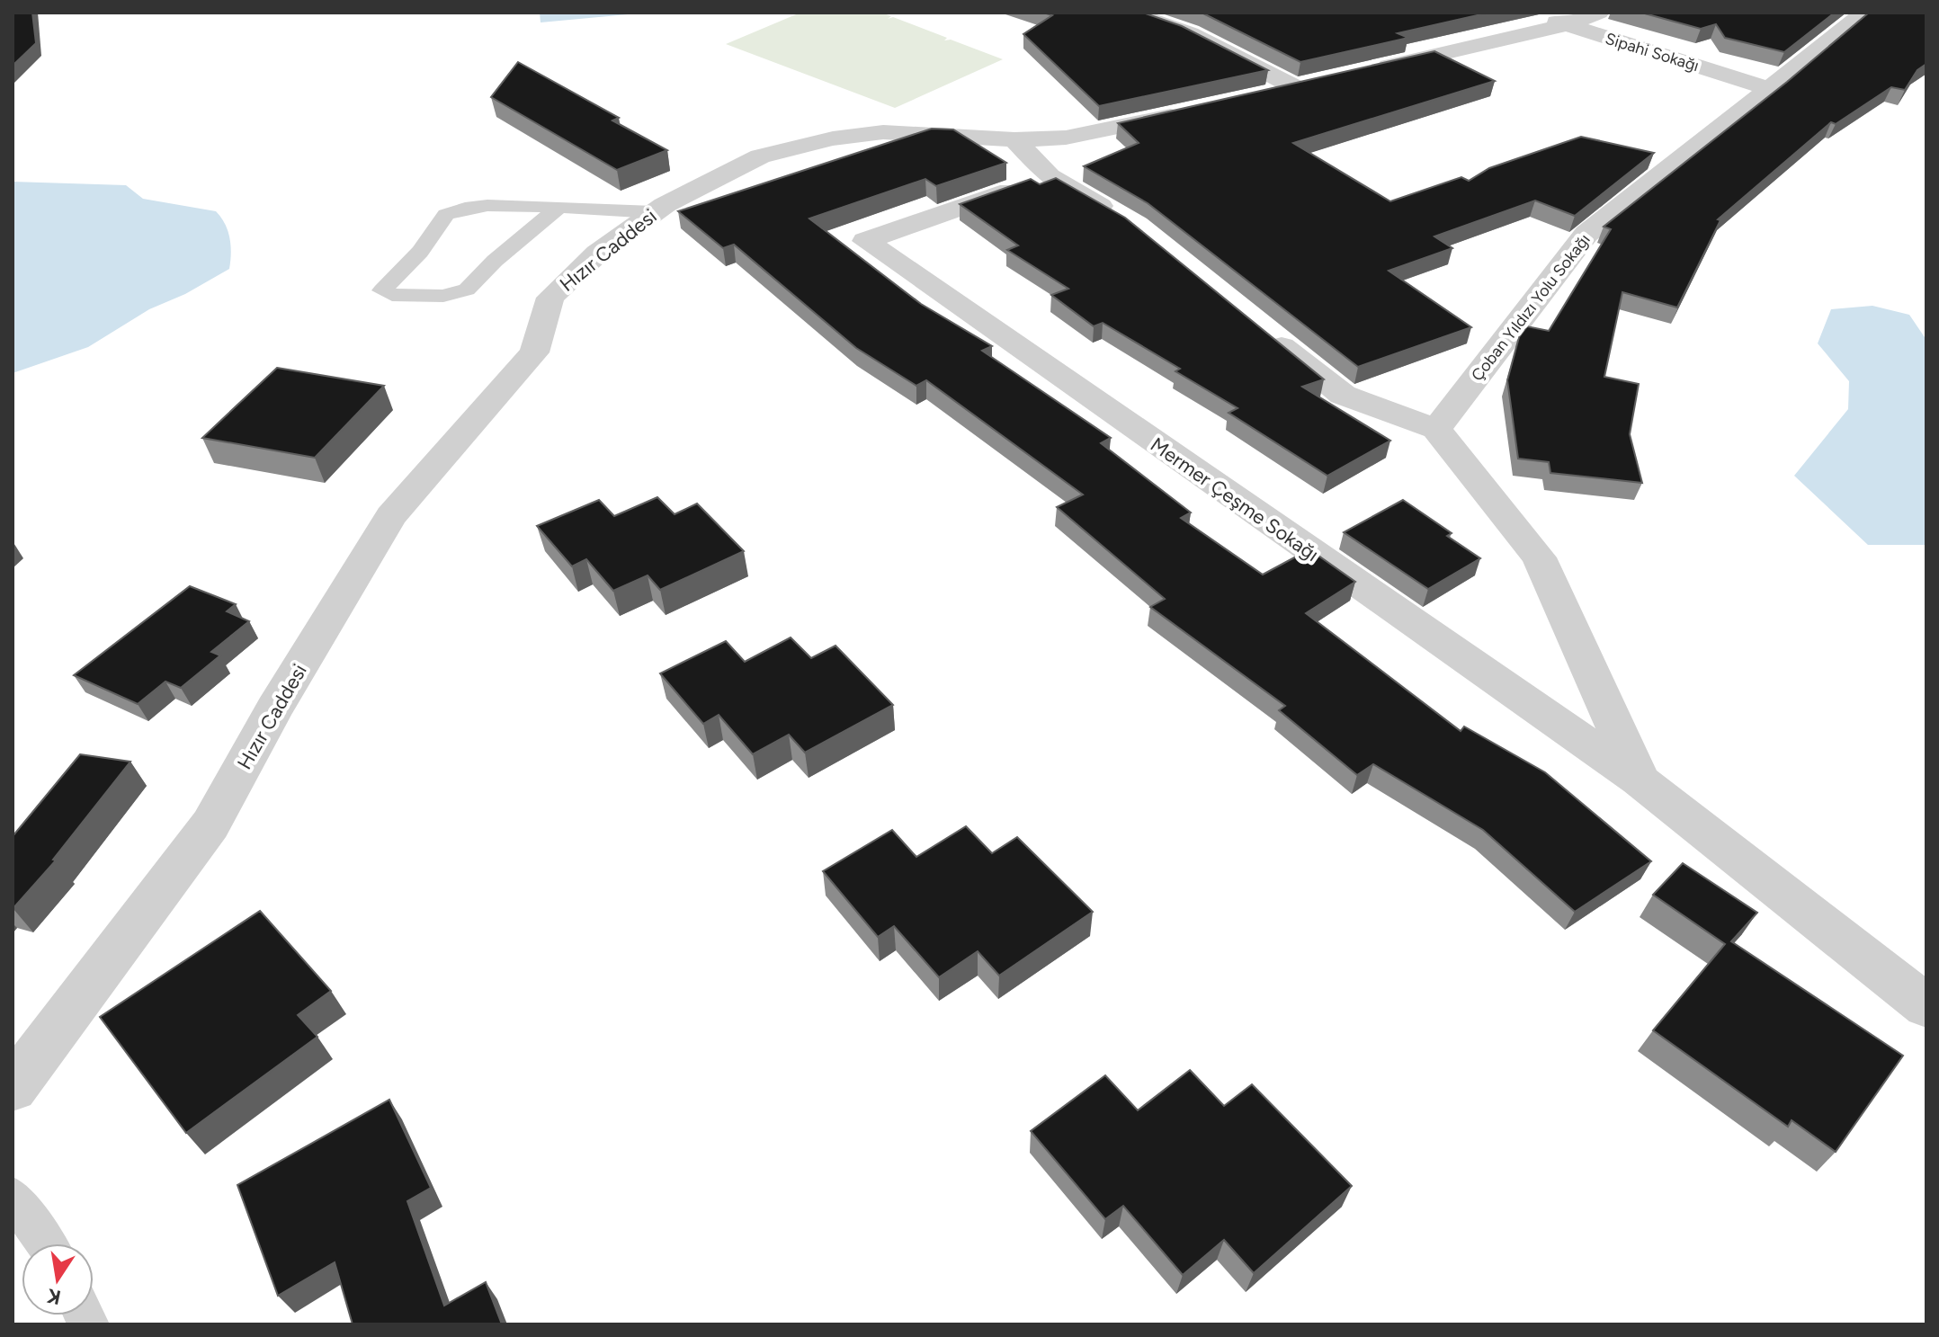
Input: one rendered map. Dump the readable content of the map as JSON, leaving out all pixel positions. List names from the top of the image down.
{
  "streets": {
    "street": [
      "Sipahi Sokağı",
      "Hızır Caddesi",
      "Çoban Yıldızı Yolu Sokağı",
      "Mermer Çeşme Sokağı"
    ]
  },
  "crossings": [
    ["Sipahi Sokağı", "Çoban Yıldızı Yolu Sokağı"]
  ],
  "north": "bottom"
}
